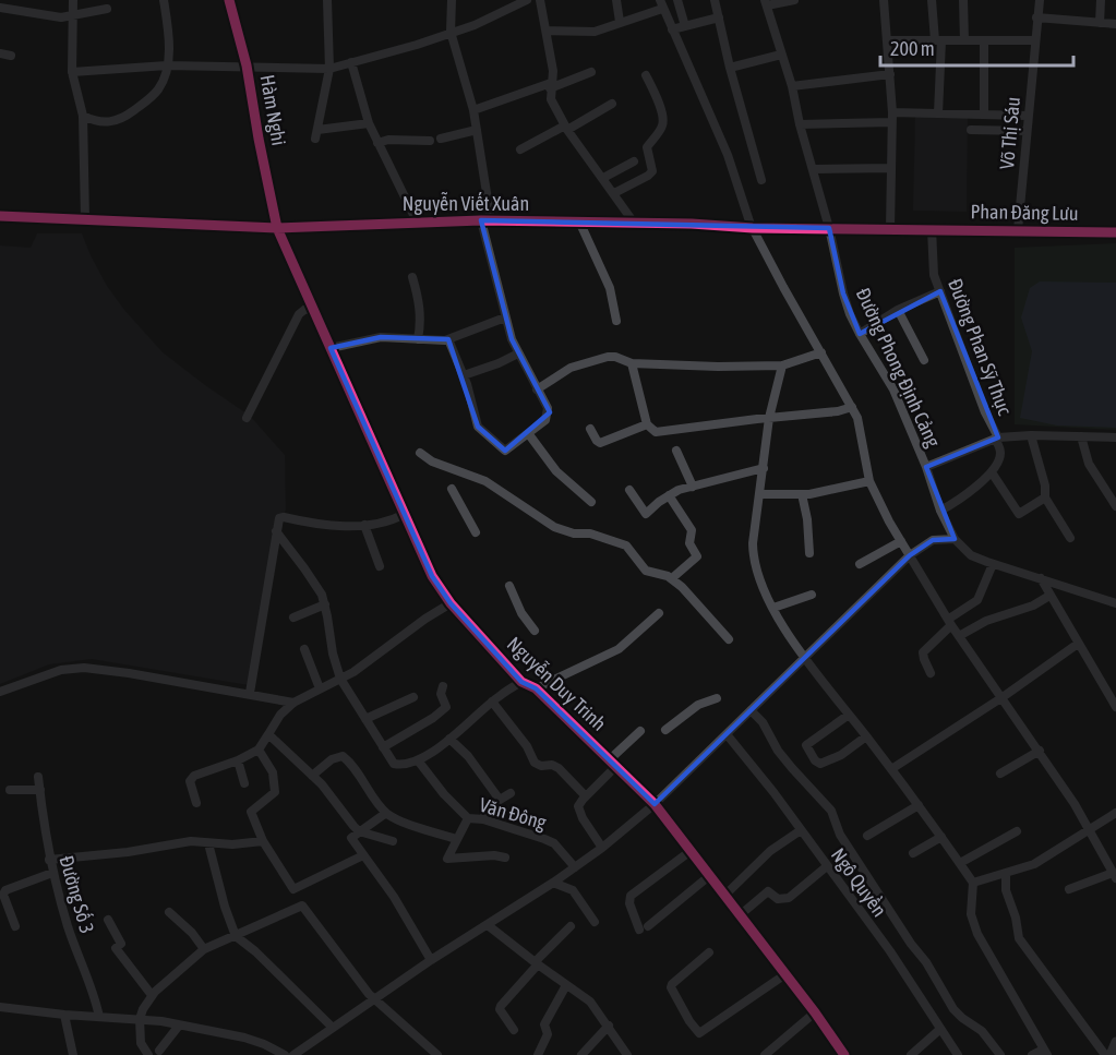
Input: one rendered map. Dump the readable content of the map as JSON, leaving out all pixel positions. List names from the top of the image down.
{
  "streets": {
    "street": [
      "Hàm Nghi",
      "Võ Thị Sáu",
      "Nguyễn Viết Xuân",
      "Phan Đăng Lưu",
      "Đường Phan Sỹ Thục",
      "Đường Phong Định Cảng",
      "Nguyễn Duy Trinh",
      "Văn Đông",
      "Ngô Quyền",
      "Đường Số 3"
    ]
  },
  "crossings": [
    ["Hàm Nghi", "Nguyễn Viết Xuân"],
    ["Hàm Nghi", "Nguyễn Duy Trinh"],
    ["Võ Thị Sáu", "Phan Đăng Lưu"],
    ["Nguyễn Viết Xuân", "Phan Đăng Lưu"],
    ["Nguyễn Viết Xuân", "Đường Phan Sỹ Thục"],
    ["Nguyễn Viết Xuân", "Đường Phong Định Cảng"],
    ["Nguyễn Viết Xuân", "Nguyễn Duy Trinh"],
    ["Phan Đăng Lưu", "Đường Phan Sỹ Thục"]
  ],
  "scale_bar": "200 m"
}
